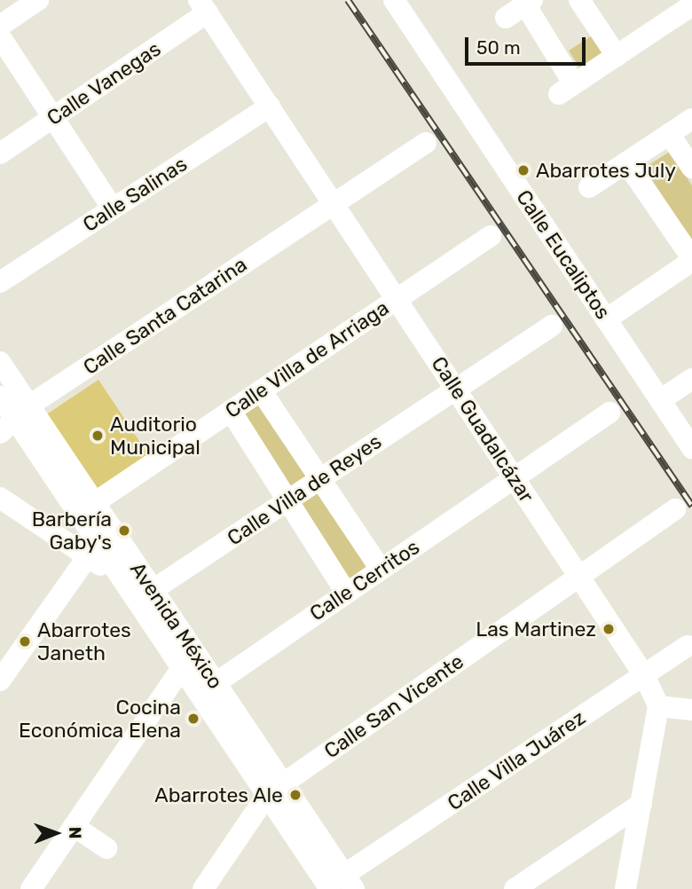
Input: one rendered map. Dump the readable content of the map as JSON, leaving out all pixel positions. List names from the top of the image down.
{
  "streets": {
    "street": [
      "Calle Vanegas",
      "Calle Salinas",
      "Calle Eucaliptos",
      "Calle Santa Catarina",
      "Calle Villa de Arriaga",
      "Calle Guadalcázar",
      "Calle Villa de Reyes",
      "Calle Cerritos",
      "Avenida México",
      "Calle San Vicente",
      "Calle Villa Juárez"
    ]
  },
  "crossings": [
    ["Calle Vanegas", "Calle Guadalcázar"],
    ["Calle Salinas", "Calle Guadalcázar"],
    ["Calle Santa Catarina", "Calle Guadalcázar"],
    ["Calle Santa Catarina", "Avenida México"],
    ["Calle Villa de Arriaga", "Calle Guadalcázar"],
    ["Calle Villa de Arriaga", "Avenida México"],
    ["Calle Guadalcázar", "Calle Villa de Reyes"],
    ["Calle Guadalcázar", "Calle Cerritos"],
    ["Calle Guadalcázar", "Calle San Vicente"],
    ["Calle Guadalcázar", "Calle Villa Juárez"],
    ["Calle Villa de Reyes", "Avenida México"],
    ["Calle Cerritos", "Avenida México"],
    ["Avenida México", "Calle San Vicente"],
    ["Avenida México", "Calle Villa Juárez"]
  ],
  "places": [
    "Abarrotes July",
    "Auditorio Municipal",
    "Barbería Gaby's",
    "Las Martinez",
    "Abarrotes Janeth",
    "Cocina Económica Elena",
    "Abarrotes Ale"
  ],
  "scale_bar": "50 m",
  "north": "right"
}
